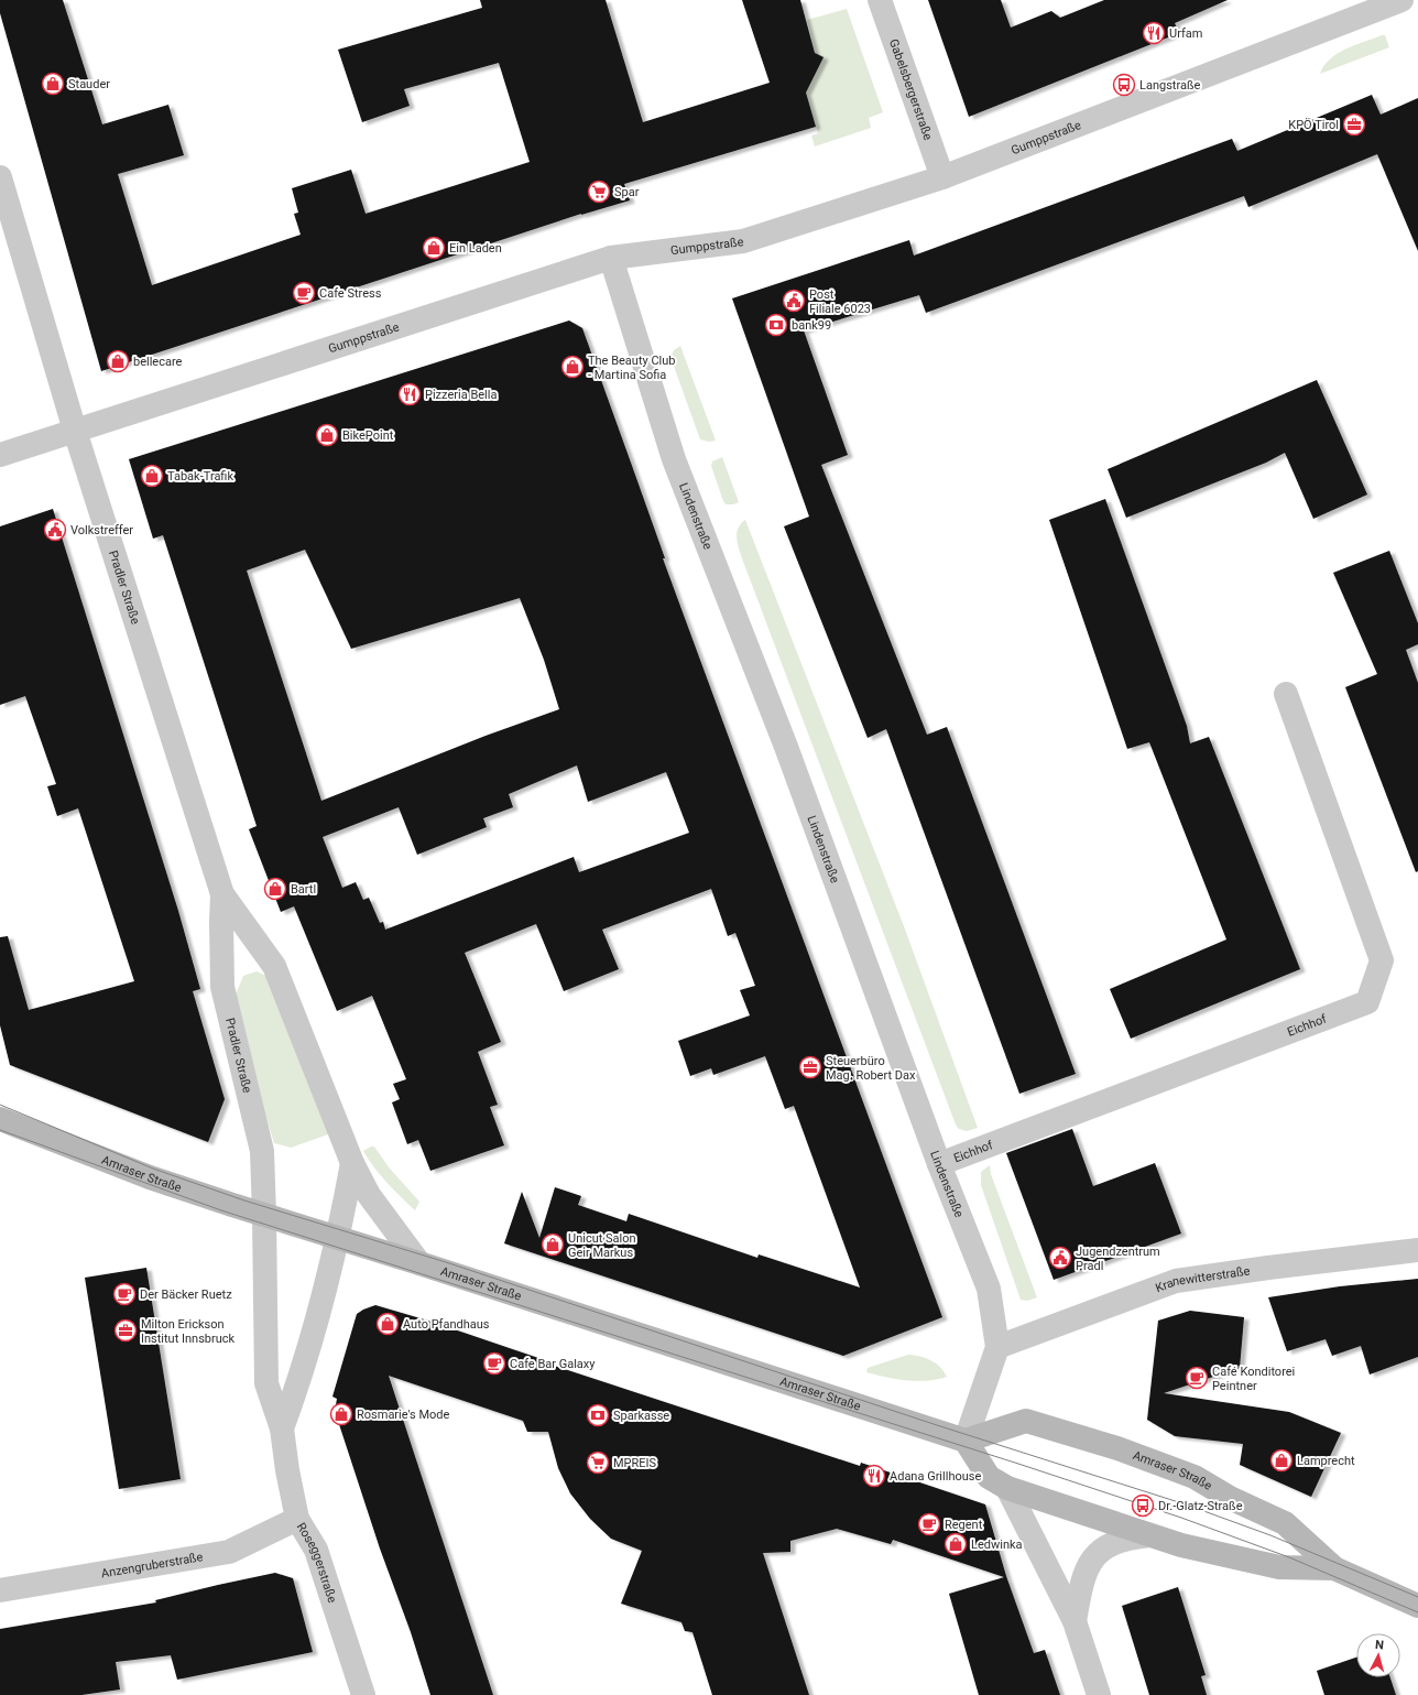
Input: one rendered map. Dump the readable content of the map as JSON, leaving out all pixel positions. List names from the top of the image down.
{
  "streets": {
    "street": [
      "Gabelsbergerstraße",
      "Gumppstraße",
      "Lindenstraße",
      "Pradler Straße",
      "Eichhof",
      "Amraser Straße",
      "Kranewitterstraße",
      "Roseggerstraße",
      "Anzengruberstraße"
    ]
  },
  "crossings": [
    ["Gabelsbergerstraße", "Gumppstraße"],
    ["Gumppstraße", "Lindenstraße"],
    ["Gumppstraße", "Pradler Straße"],
    ["Lindenstraße", "Eichhof"],
    ["Lindenstraße", "Amraser Straße"],
    ["Lindenstraße", "Kranewitterstraße"],
    ["Pradler Straße", "Amraser Straße"],
    ["Pradler Straße", "Roseggerstraße"],
    ["Amraser Straße", "Roseggerstraße"],
    ["Roseggerstraße", "Anzengruberstraße"]
  ],
  "places": {
    "restaurant": ["Urfam", "Pizzeria Bella", "Adana Grillhouse"],
    "shop": [
      "Stauder",
      "Ein Laden",
      "bellecare",
      "The Beauty Club - Martina Sofia",
      "BikePoint",
      "Tabak-Trafik",
      "Bartl",
      "Unicut Salon Geir Markus",
      "Auto Pfandhaus",
      "Rosmarie's Mode",
      "Lamprecht",
      "Ledwinka"
    ],
    "bus stop": ["Langstraße", "Dr.-Glatz-Straße"],
    "office": ["KPÖ Tirol", "Steuerbüro Mag. Robert Dax", "Milton Erickson Institut Innsbruck"],
    "supermarket": ["Spar", "MPREIS"],
    "cafe": [
      "Cafe Stress",
      "Der Bäcker Ruetz",
      "Cafe Bar Galaxy",
      "Café Konditorei Peintner",
      "Regent"
    ],
    "public building": ["Post Filiale 6023", "Volkstreffer", "Jugendzentrum Pradl"],
    "bank": ["bank99", "Sparkasse"]
  },
  "north": "top"
}
